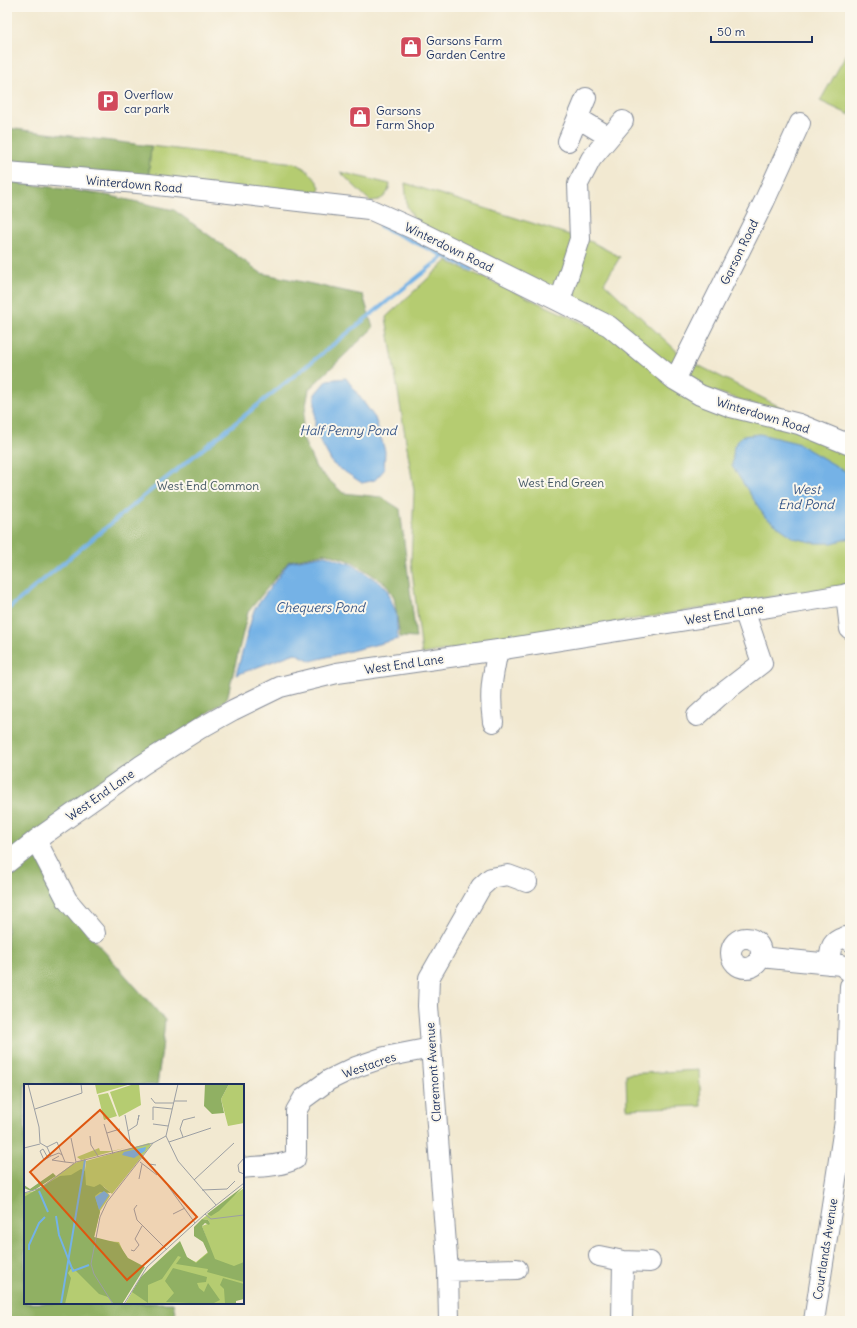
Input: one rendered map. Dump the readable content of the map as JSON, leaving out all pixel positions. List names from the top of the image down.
{
  "streets": {
    "street": [
      "Winterdown Road",
      "Garson Road",
      "West End Lane",
      "Westacres",
      "Claremont Avenue",
      "Courtlands Avenue"
    ]
  },
  "crossings": [
    ["Winterdown Road", "Garson Road"],
    ["Westacres", "Claremont Avenue"]
  ],
  "water": ["Half Penny Pond", "West End Pond", "Chequers Pond"],
  "parks": ["West End Green", "West End Common"],
  "places": {
    "shop": ["Garsons Farm Garden Centre", "Garsons Farm Shop"],
    "parking": ["Overflow car park"]
  },
  "scale_bar": "50 m"
}
